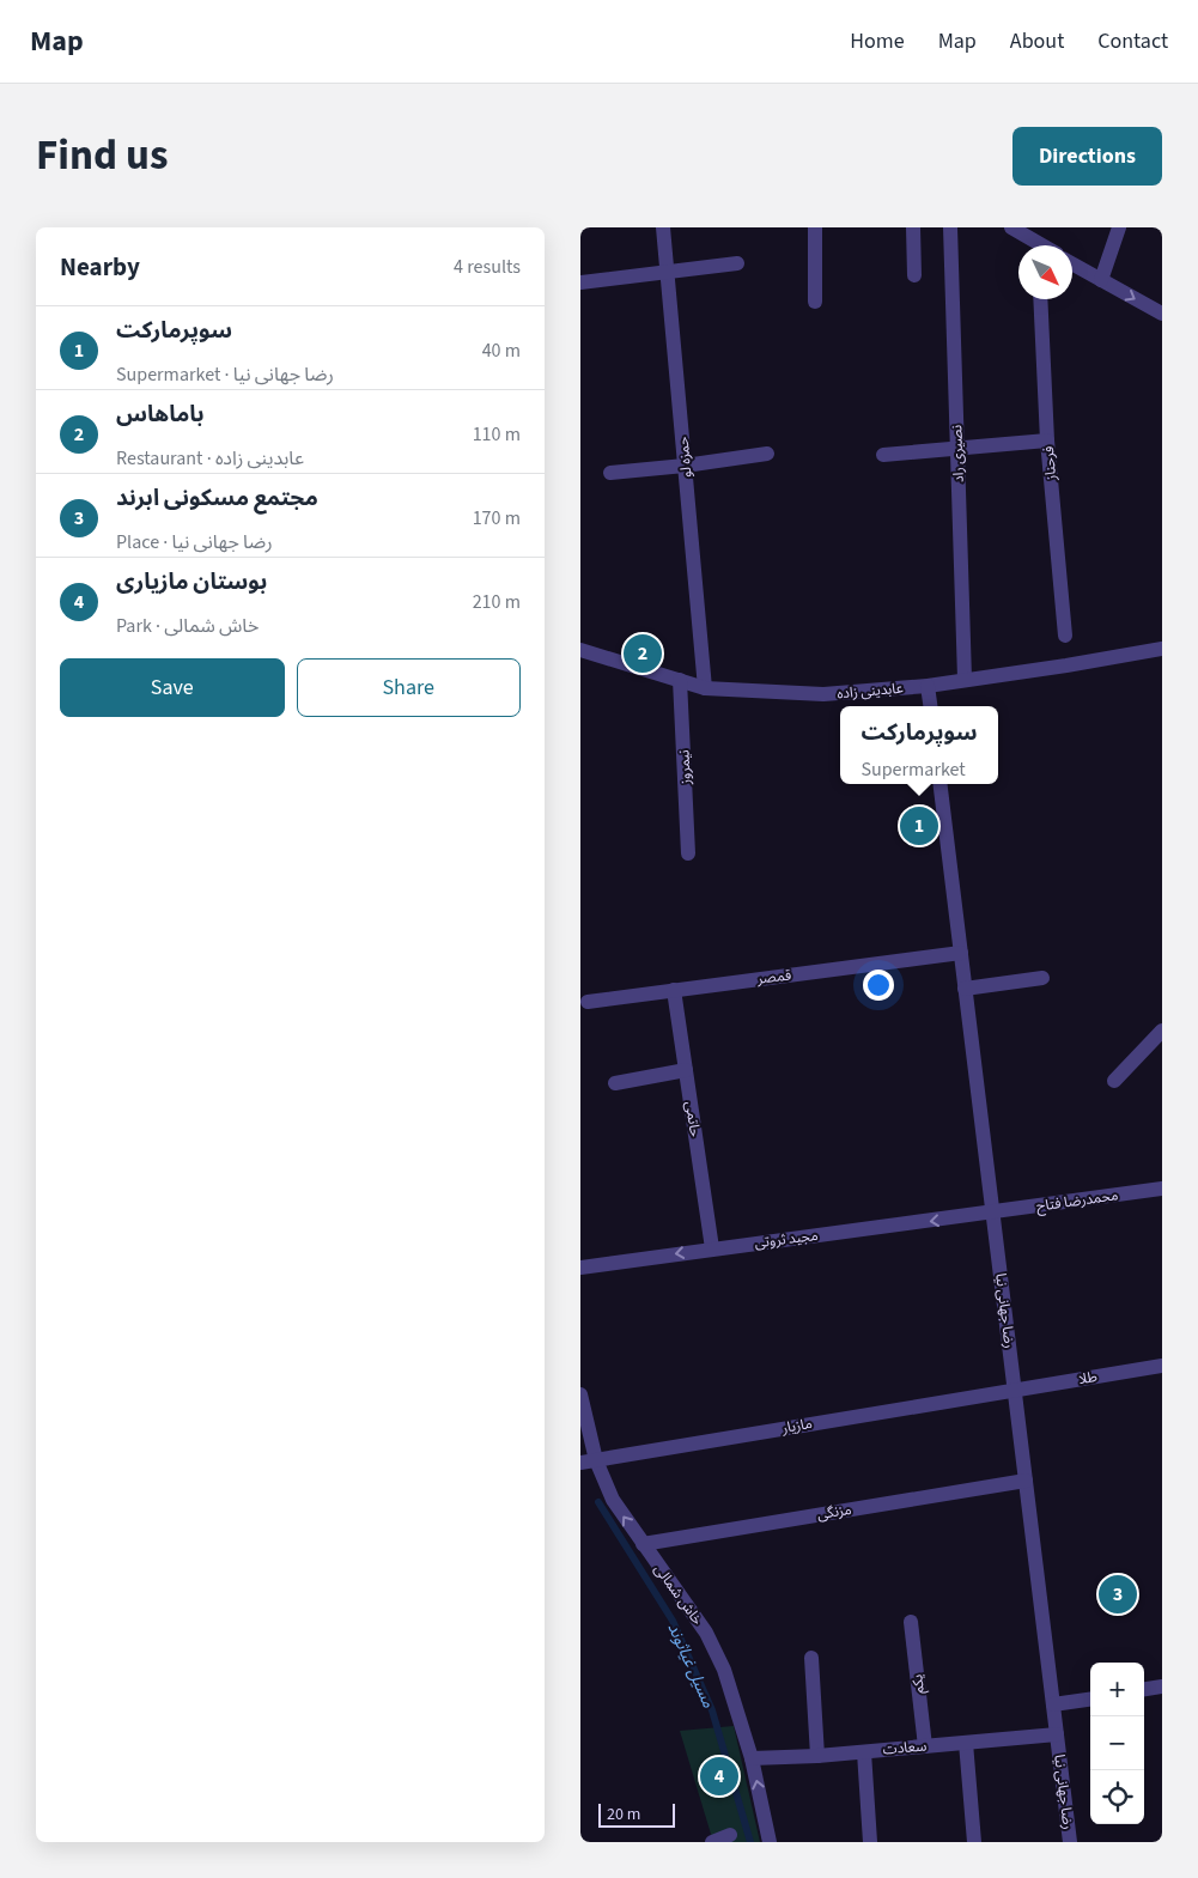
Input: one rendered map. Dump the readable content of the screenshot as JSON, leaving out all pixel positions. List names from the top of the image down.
{
  "streets": {
    "street": [
      "نصیری راد",
      "حمزه لو",
      "فرحناز",
      "عابدینی زاده",
      "نیمروز",
      "قمصر",
      "حاتمی",
      "محمدرضا فتاح",
      "مجید ثروتی",
      "رضا جهانی نیا",
      "طلا",
      "مازیار",
      "مزنگی",
      "خاش شمالی",
      "یکم",
      "سعادت"
    ]
  },
  "crossings": [
    ["نصیری راد", "عابدینی زاده"],
    ["حمزه لو", "عابدینی زاده"],
    ["عابدینی زاده", "نیمروز"],
    ["قمصر", "حاتمی"],
    ["قمصر", "رضا جهانی نیا"],
    ["حاتمی", "مجید ثروتی"],
    ["محمدرضا فتاح", "مجید ثروتی"],
    ["محمدرضا فتاح", "رضا جهانی نیا"],
    ["مجید ثروتی", "رضا جهانی نیا"],
    ["رضا جهانی نیا", "طلا"],
    ["رضا جهانی نیا", "مازیار"],
    ["رضا جهانی نیا", "مزنگی"],
    ["رضا جهانی نیا", "سعادت"],
    ["طلا", "مازیار"],
    ["مازیار", "خاش شمالی"],
    ["مزنگی", "خاش شمالی"],
    ["خاش شمالی", "سعادت"],
    ["یکم", "سعادت"]
  ],
  "one_way": ["مجید ثروتی"],
  "water": ["مسیل غیاثوند"],
  "scale_bar": "20 m",
  "north": "bottom right",
  "page": {
    "header": "Map",
    "nav": [
      "Home",
      "Map",
      "About",
      "Contact"
    ],
    "title": "Find us",
    "buttons": [
      "Directions",
      ["Save", "Share"]
    ],
    "heading": ["Nearby", "4 results"],
    "list": [
      {
        "mark": "1",
        "name": "سوپرمارکت",
        "note": "Supermarket · رضا جهانی نیا",
        "value": "40 m"
      },
      {
        "mark": "2",
        "name": "باماهاس",
        "note": "Restaurant · عابدینی زاده",
        "value": "110 m"
      },
      {
        "mark": "3",
        "name": "مجتمع مسکونی ابرند",
        "note": "Place · رضا جهانی نیا",
        "value": "170 m"
      },
      {
        "mark": "4",
        "name": "بوستان مازیاری",
        "note": "Park · خاش شمالی",
        "value": "210 m"
      }
    ],
    "pins": [
      "2",
      "1",
      "3",
      "4"
    ],
    "popup": ["سوپرمارکت", "Supermarket"],
    "map_buttons": ["+", "−"],
    "scale": "20 m"
  }
}
